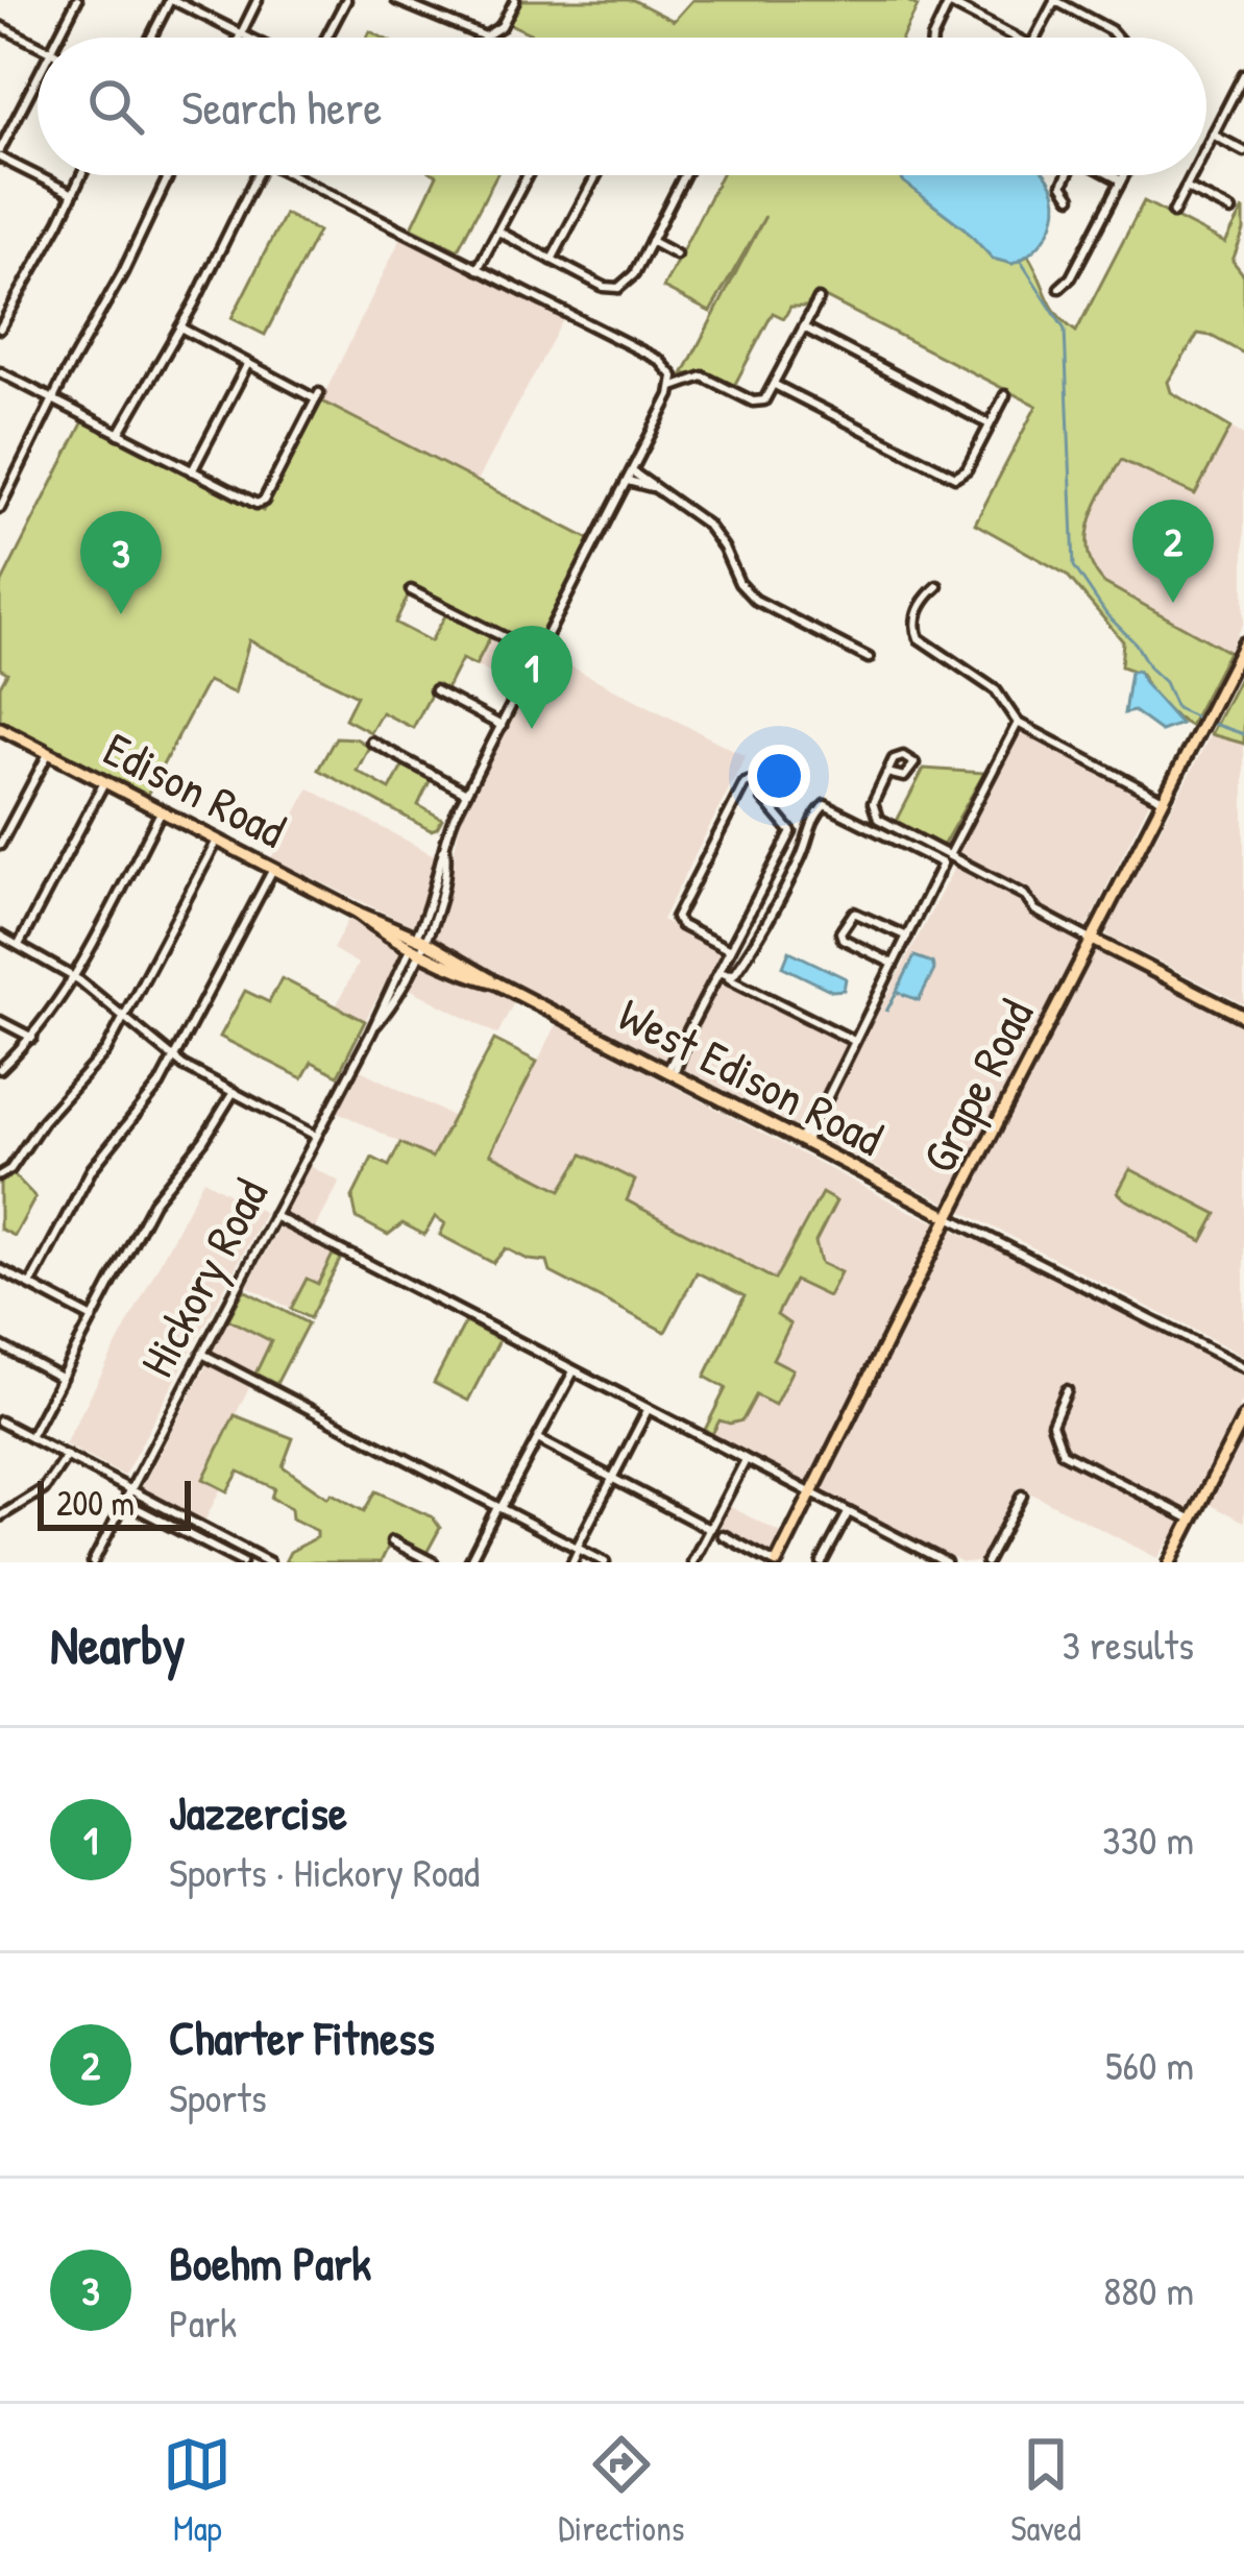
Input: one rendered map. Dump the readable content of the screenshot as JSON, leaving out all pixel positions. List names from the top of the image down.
{
  "streets": {
    "main road": ["Edison Road", "West Edison Road", "Grape Road"],
    "street": ["Hickory Road"]
  },
  "crossings": [
    ["Edison Road", "West Edison Road"],
    ["Edison Road", "Hickory Road"],
    ["West Edison Road", "Grape Road"],
    ["West Edison Road", "Hickory Road"]
  ],
  "scale_bar": "200 m",
  "page": {
    "search": "Search here",
    "pins": ["2", "3", "1"],
    "scale": "200 m",
    "heading": ["Nearby", "3 results"],
    "list": [
      {
        "mark": "1",
        "name": "Jazzercise",
        "note": "Sports · Hickory Road",
        "value": "330 m"
      },
      {
        "mark": "2",
        "name": "Charter Fitness",
        "note": "Sports",
        "value": "560 m"
      },
      {
        "mark": "3",
        "name": "Boehm Park",
        "note": "Park",
        "value": "880 m"
      }
    ],
    "nav": ["Map", "Directions", "Saved"]
  }
}
